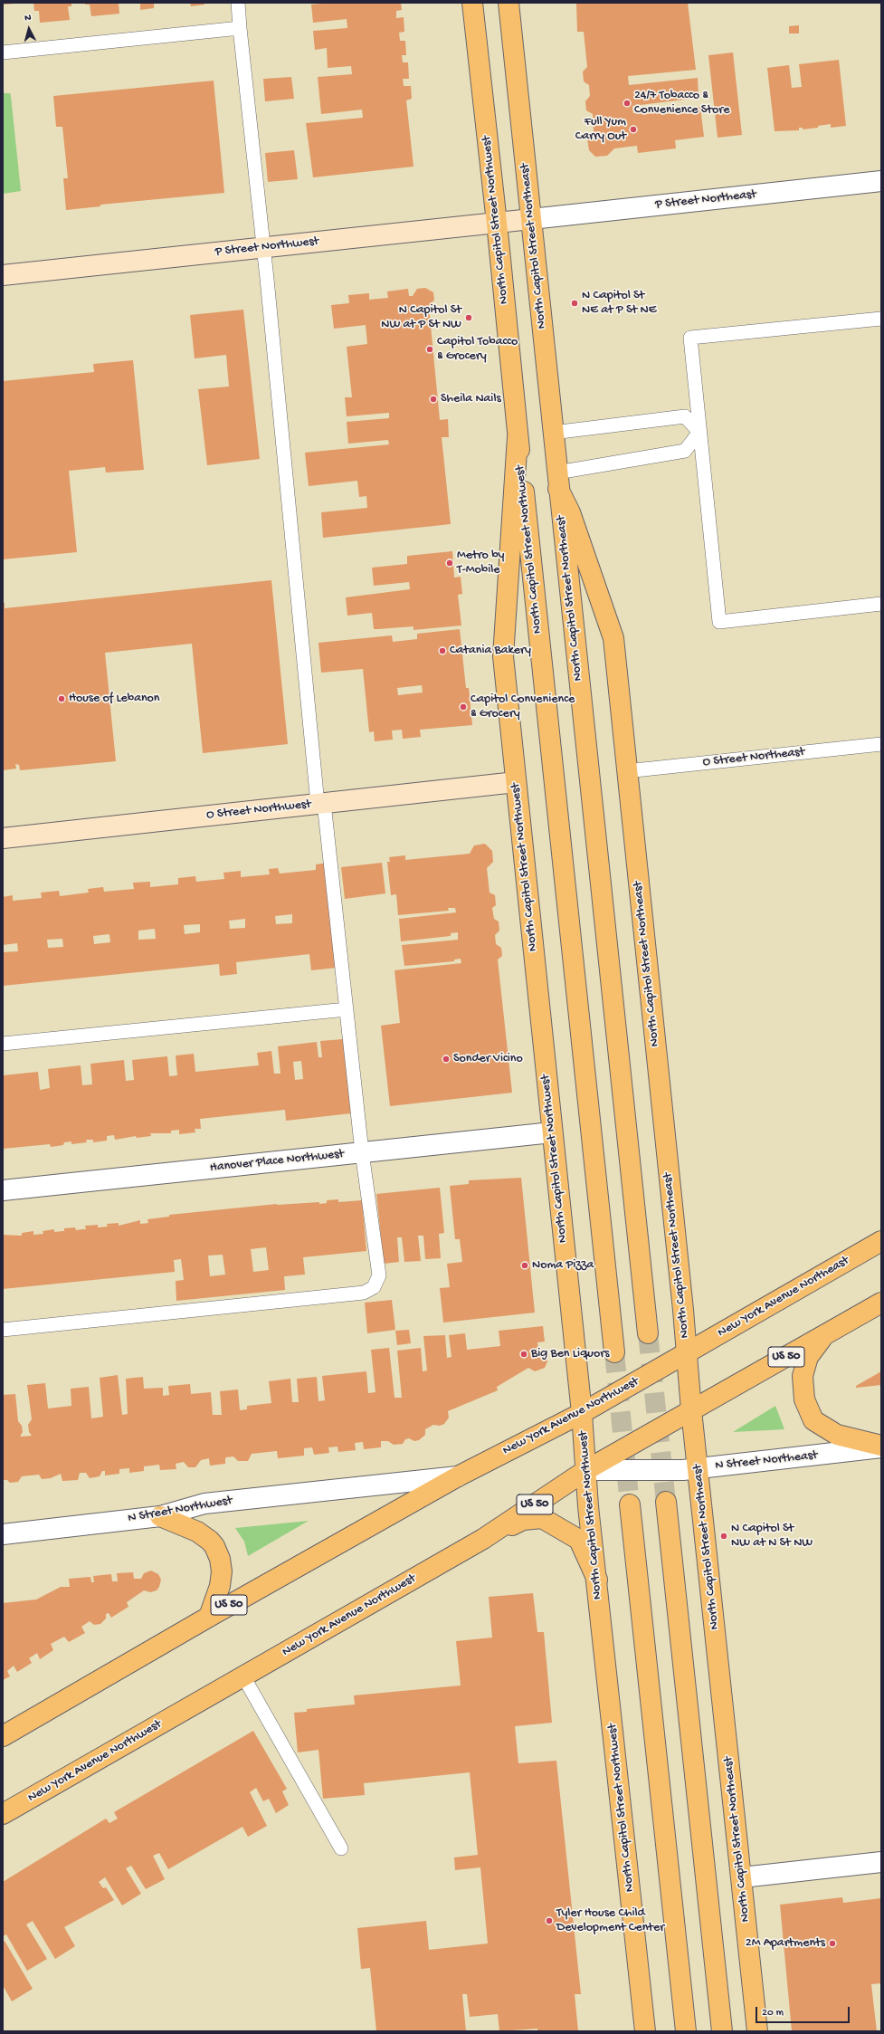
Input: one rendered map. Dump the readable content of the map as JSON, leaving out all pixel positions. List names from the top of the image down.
{
  "streets": {
    "main road": [
      "North Capitol Street Northwest",
      "North Capitol Street Northeast",
      "New York Avenue Northeast",
      "US 50",
      "New York Avenue Northwest"
    ],
    "street": [
      "P Street Northeast",
      "P Street Northwest",
      "O Street Northwest",
      "Hanover Place Northwest",
      "N Street Northeast",
      "N Street Northwest"
    ],
    "lane": ["O Street Northeast"]
  },
  "crossings": [
    ["P Street Northeast", "North Capitol Street Northeast"],
    ["P Street Northeast", "P Street Northwest"],
    ["North Capitol Street Northwest", "P Street Northwest"],
    ["North Capitol Street Northwest", "O Street Northwest"],
    ["North Capitol Street Northwest", "Hanover Place Northwest"],
    ["North Capitol Street Northwest", "New York Avenue Northwest"],
    ["North Capitol Street Northwest", "N Street Northeast"],
    ["North Capitol Street Northeast", "P Street Northwest"],
    ["North Capitol Street Northeast", "O Street Northeast"],
    ["North Capitol Street Northeast", "New York Avenue Northeast"],
    ["North Capitol Street Northeast", "US 50"],
    ["North Capitol Street Northeast", "New York Avenue Northwest"],
    ["North Capitol Street Northeast", "N Street Northeast"],
    ["New York Avenue Northeast", "New York Avenue Northwest"],
    ["US 50", "New York Avenue Northwest"],
    ["New York Avenue Northwest", "N Street Northeast"],
    ["New York Avenue Northwest", "N Street Northwest"]
  ],
  "places": [
    "24/7 Tobacco & Convenience Store",
    "Full Yum Carry Out",
    "N Capitol St NE at P St NE",
    "N Capitol St NW at P St NW",
    "Capitol Tobacco & Grocery",
    "Sheila Nails",
    "Metro by T-Mobile",
    "Catania Bakery",
    "House of Lebanon",
    "Capitol Convenience & Grocery",
    "Sonder Vicino",
    "Noma Pizza",
    "Big Ben Liquors",
    "N Capitol St NW at N St NW",
    "Tyler House Child Development Center",
    "2M Apartments"
  ],
  "scale_bar": "20 m",
  "north": "top"
}
